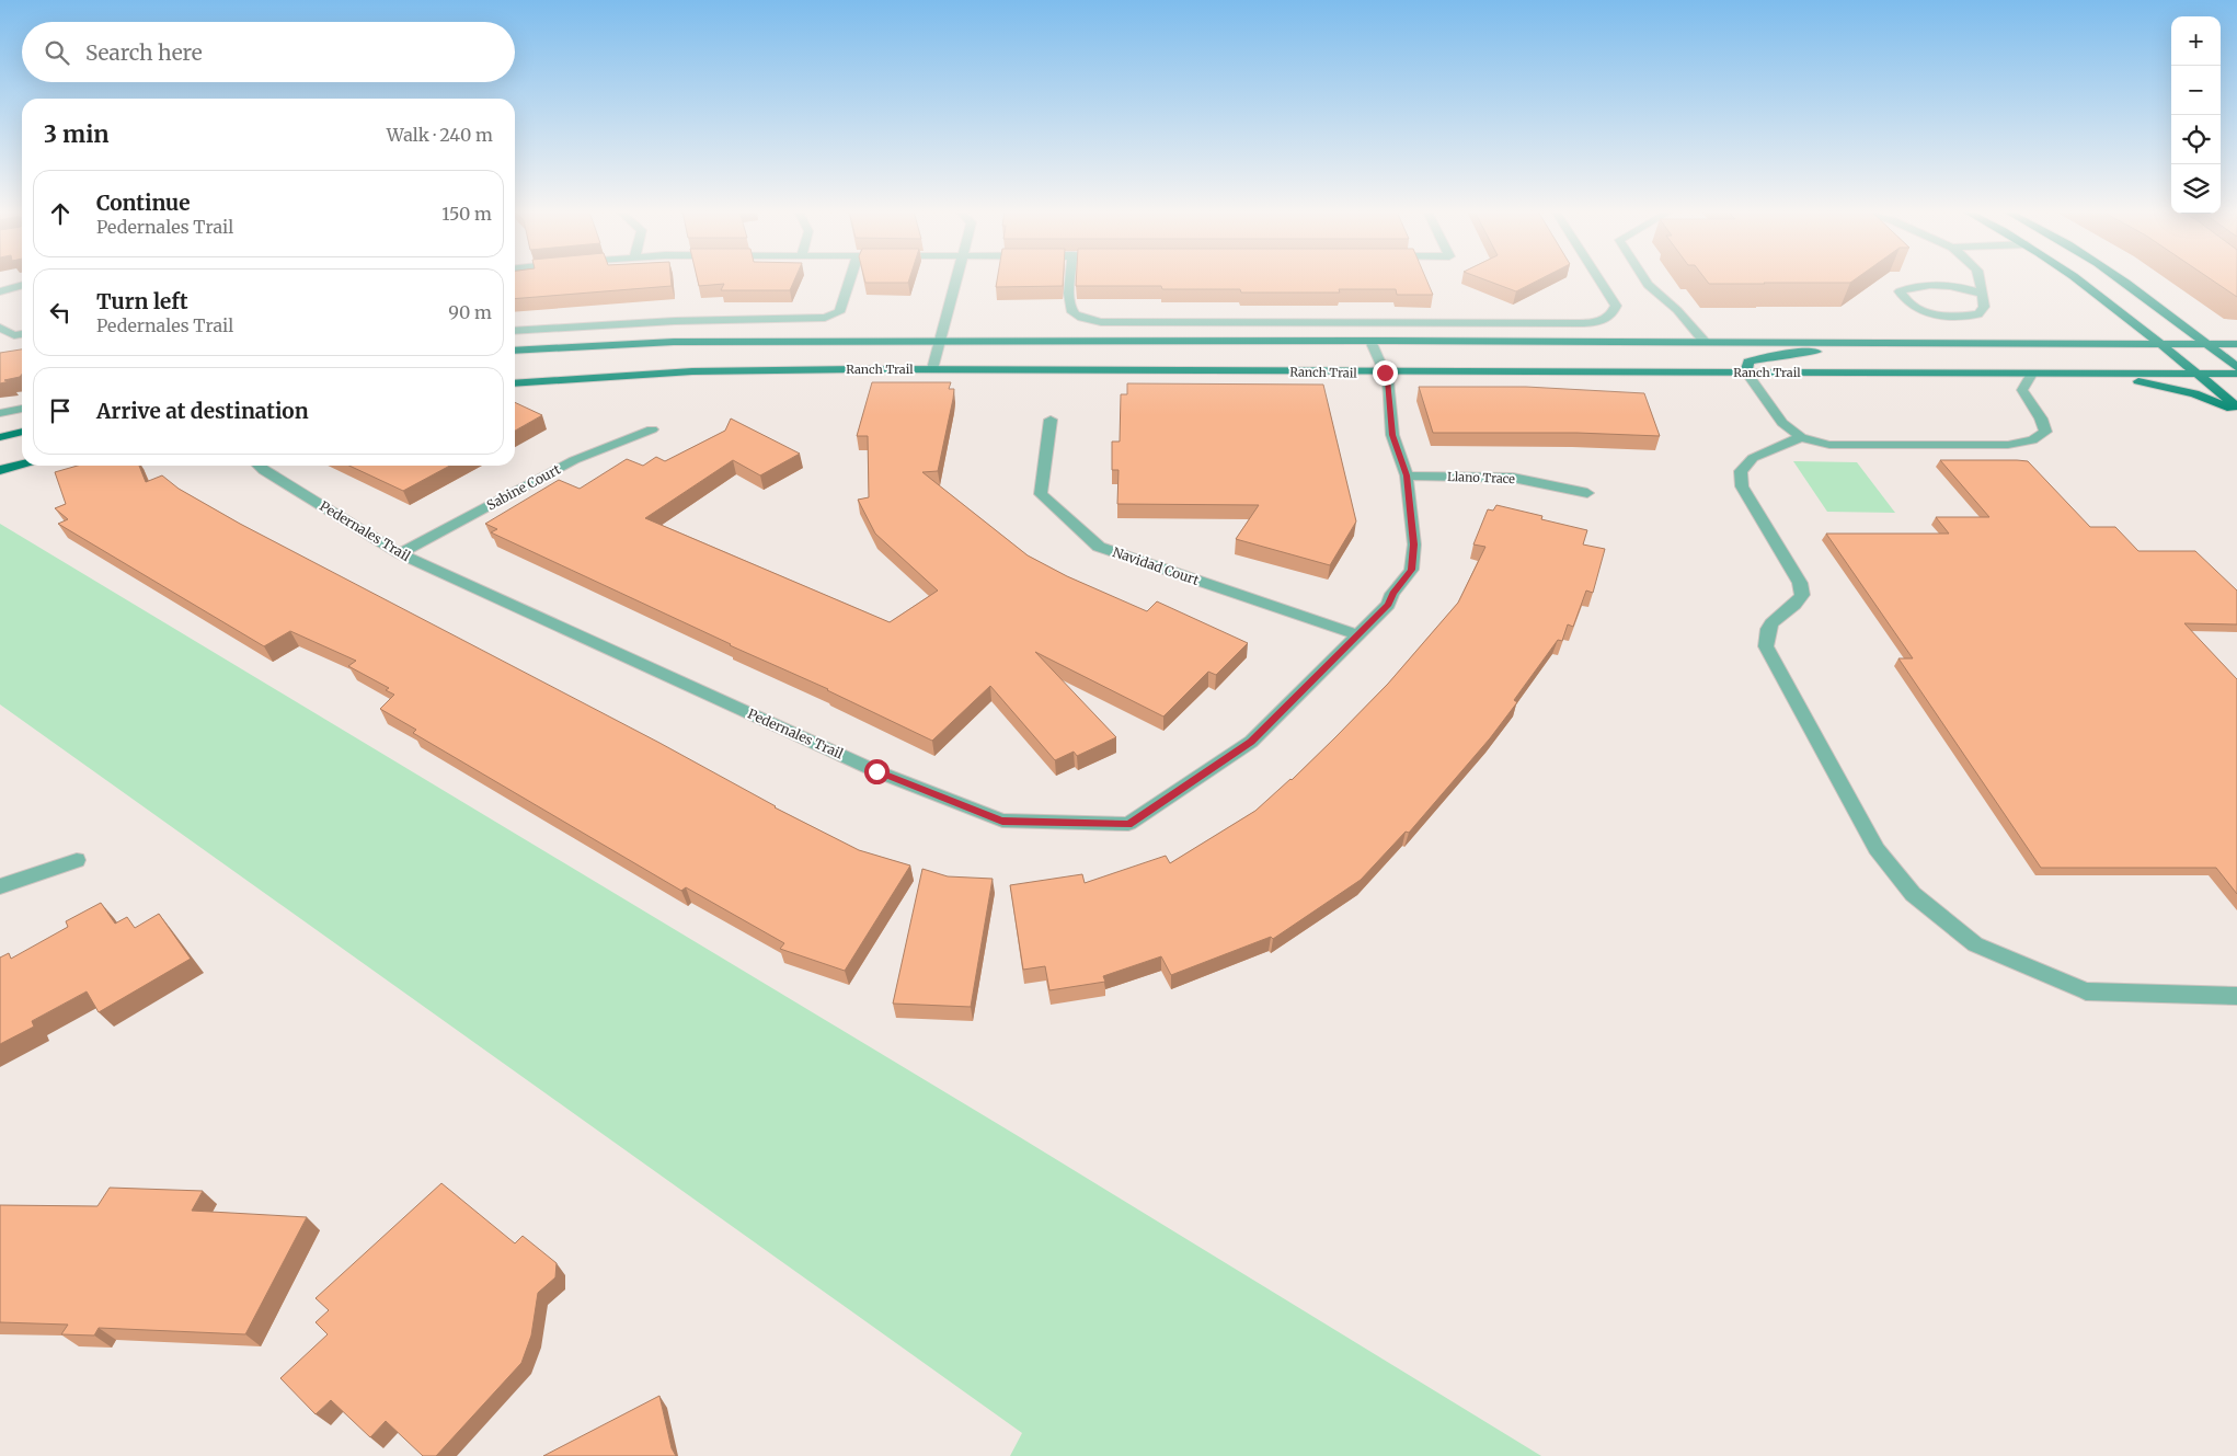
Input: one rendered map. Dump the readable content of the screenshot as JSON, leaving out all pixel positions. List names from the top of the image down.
{
  "streets": {
    "main road": ["Ranch Trail"],
    "street": [
      "Llano Trace",
      "Sabine Court",
      "Pedernales Trail",
      "Navidad Court"
    ]
  },
  "crossings": [
    ["Ranch Trail", "Pedernales Trail"],
    ["Llano Trace", "Pedernales Trail"],
    ["Sabine Court", "Pedernales Trail"],
    ["Pedernales Trail", "Navidad Court"]
  ],
  "page": {
    "map_buttons": ["+", "−"],
    "search": "Search here",
    "heading": ["3 min", "Walk · 240 m"],
    "list": [
      ["Continue", "Pedernales Trail", "150 m"],
      ["Turn left", "Pedernales Trail", "90 m"],
      "Arrive at destination"
    ]
  }
}
